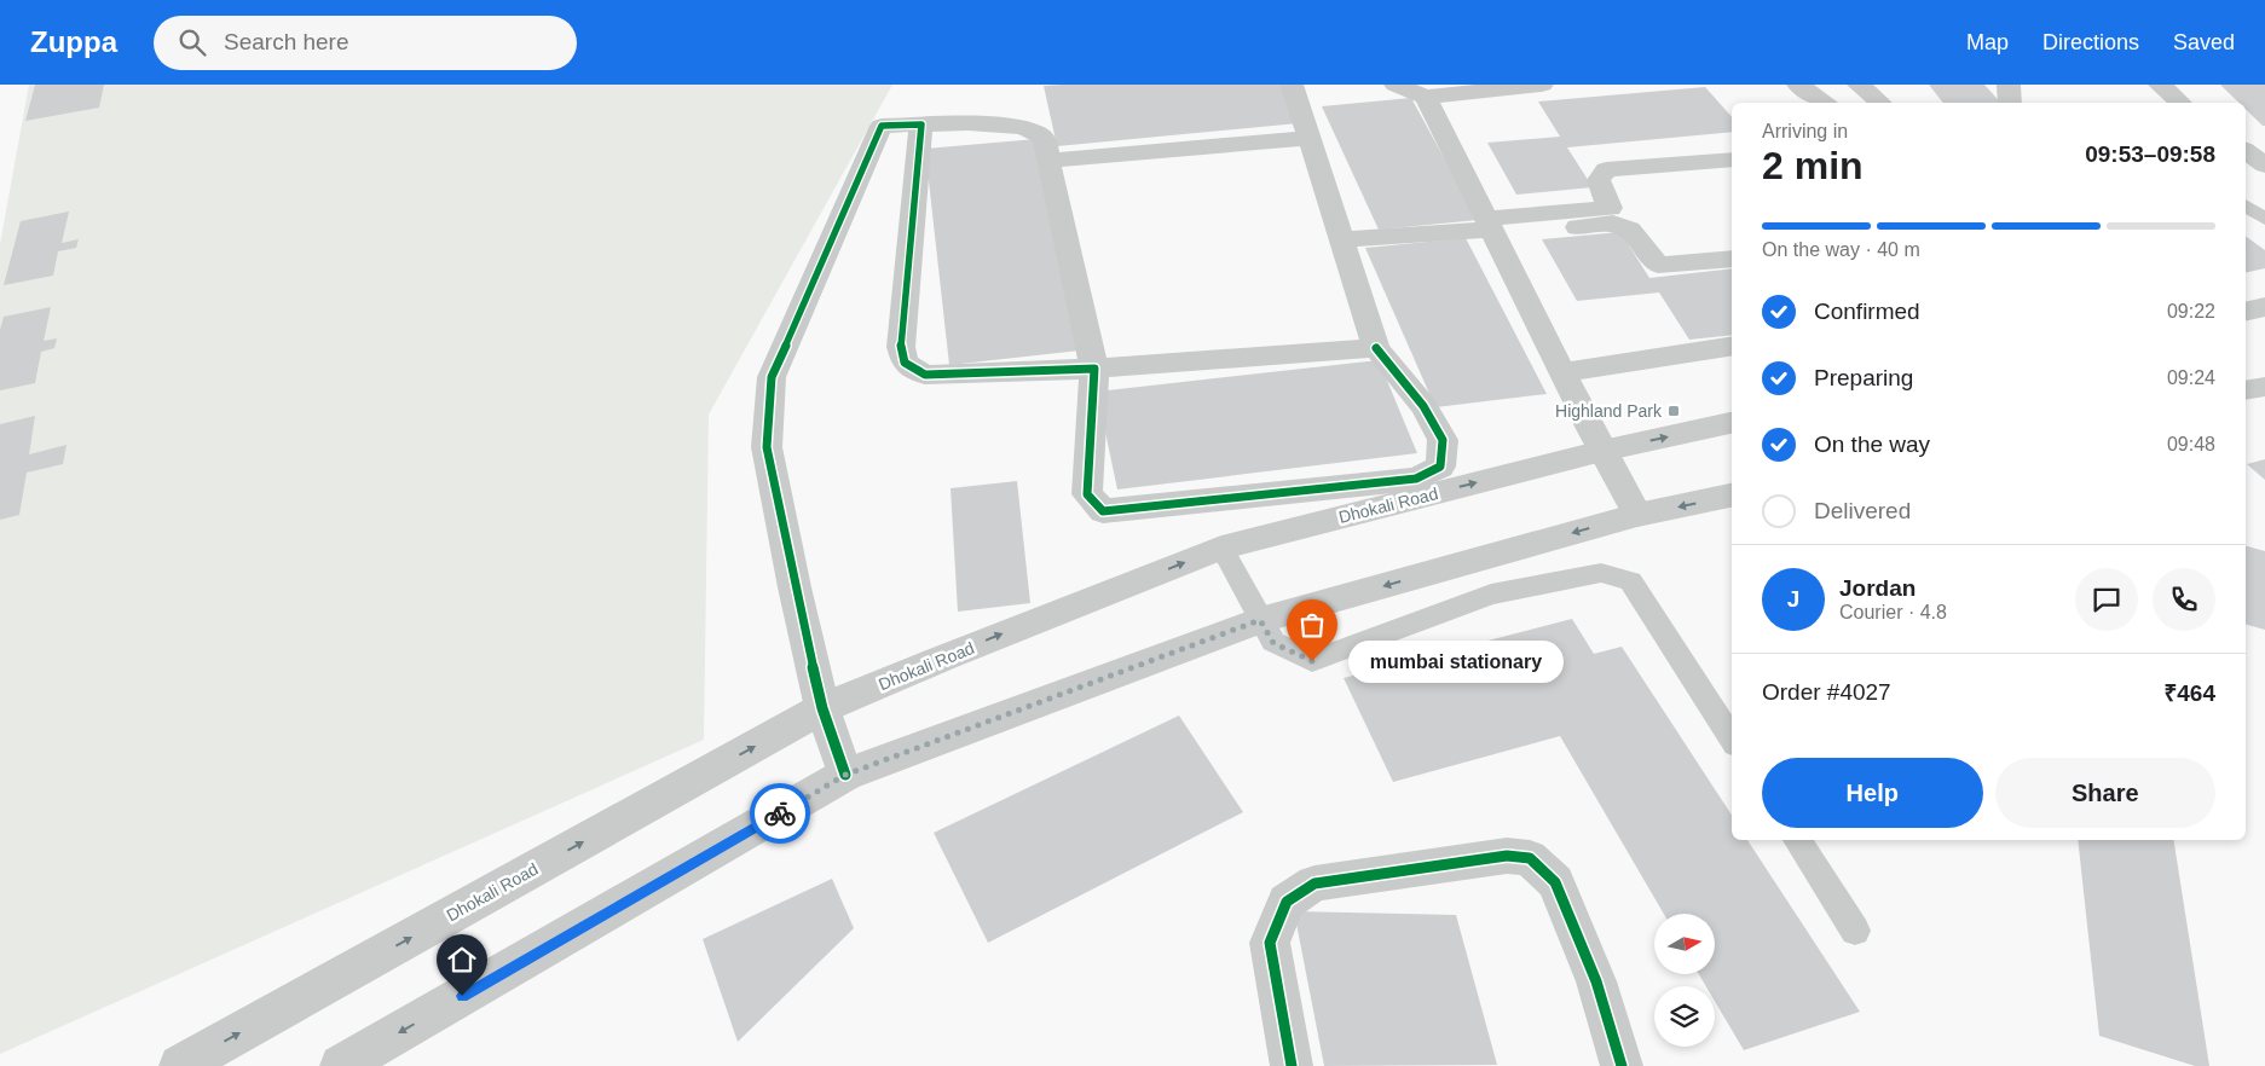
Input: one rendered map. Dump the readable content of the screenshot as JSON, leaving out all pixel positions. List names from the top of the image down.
{
  "streets": {
    "street": ["Dhokali Road"]
  },
  "places": {
    "transit": ["Highland Park"],
    "other": ["mumbai stationary"]
  },
  "north": "right",
  "page": {
    "header": "Zuppa",
    "search": "Search here",
    "nav": ["Map", "Directions", "Saved"],
    "heading": ["2 min", "Arriving in", "09:53–09:58"],
    "panel": [
      "Jordan",
      "Courier · 4.8",
      "Order #4027",
      "₹464"
    ],
    "bar": "On the way · 40 m",
    "list": [
      ["Confirmed", "09:22"],
      ["Preparing", "09:24"],
      ["On the way", "09:48"],
      "Delivered"
    ],
    "round": "J",
    "bubble": "mumbai stationary",
    "buttons": ["Help", "Share"]
  }
}
